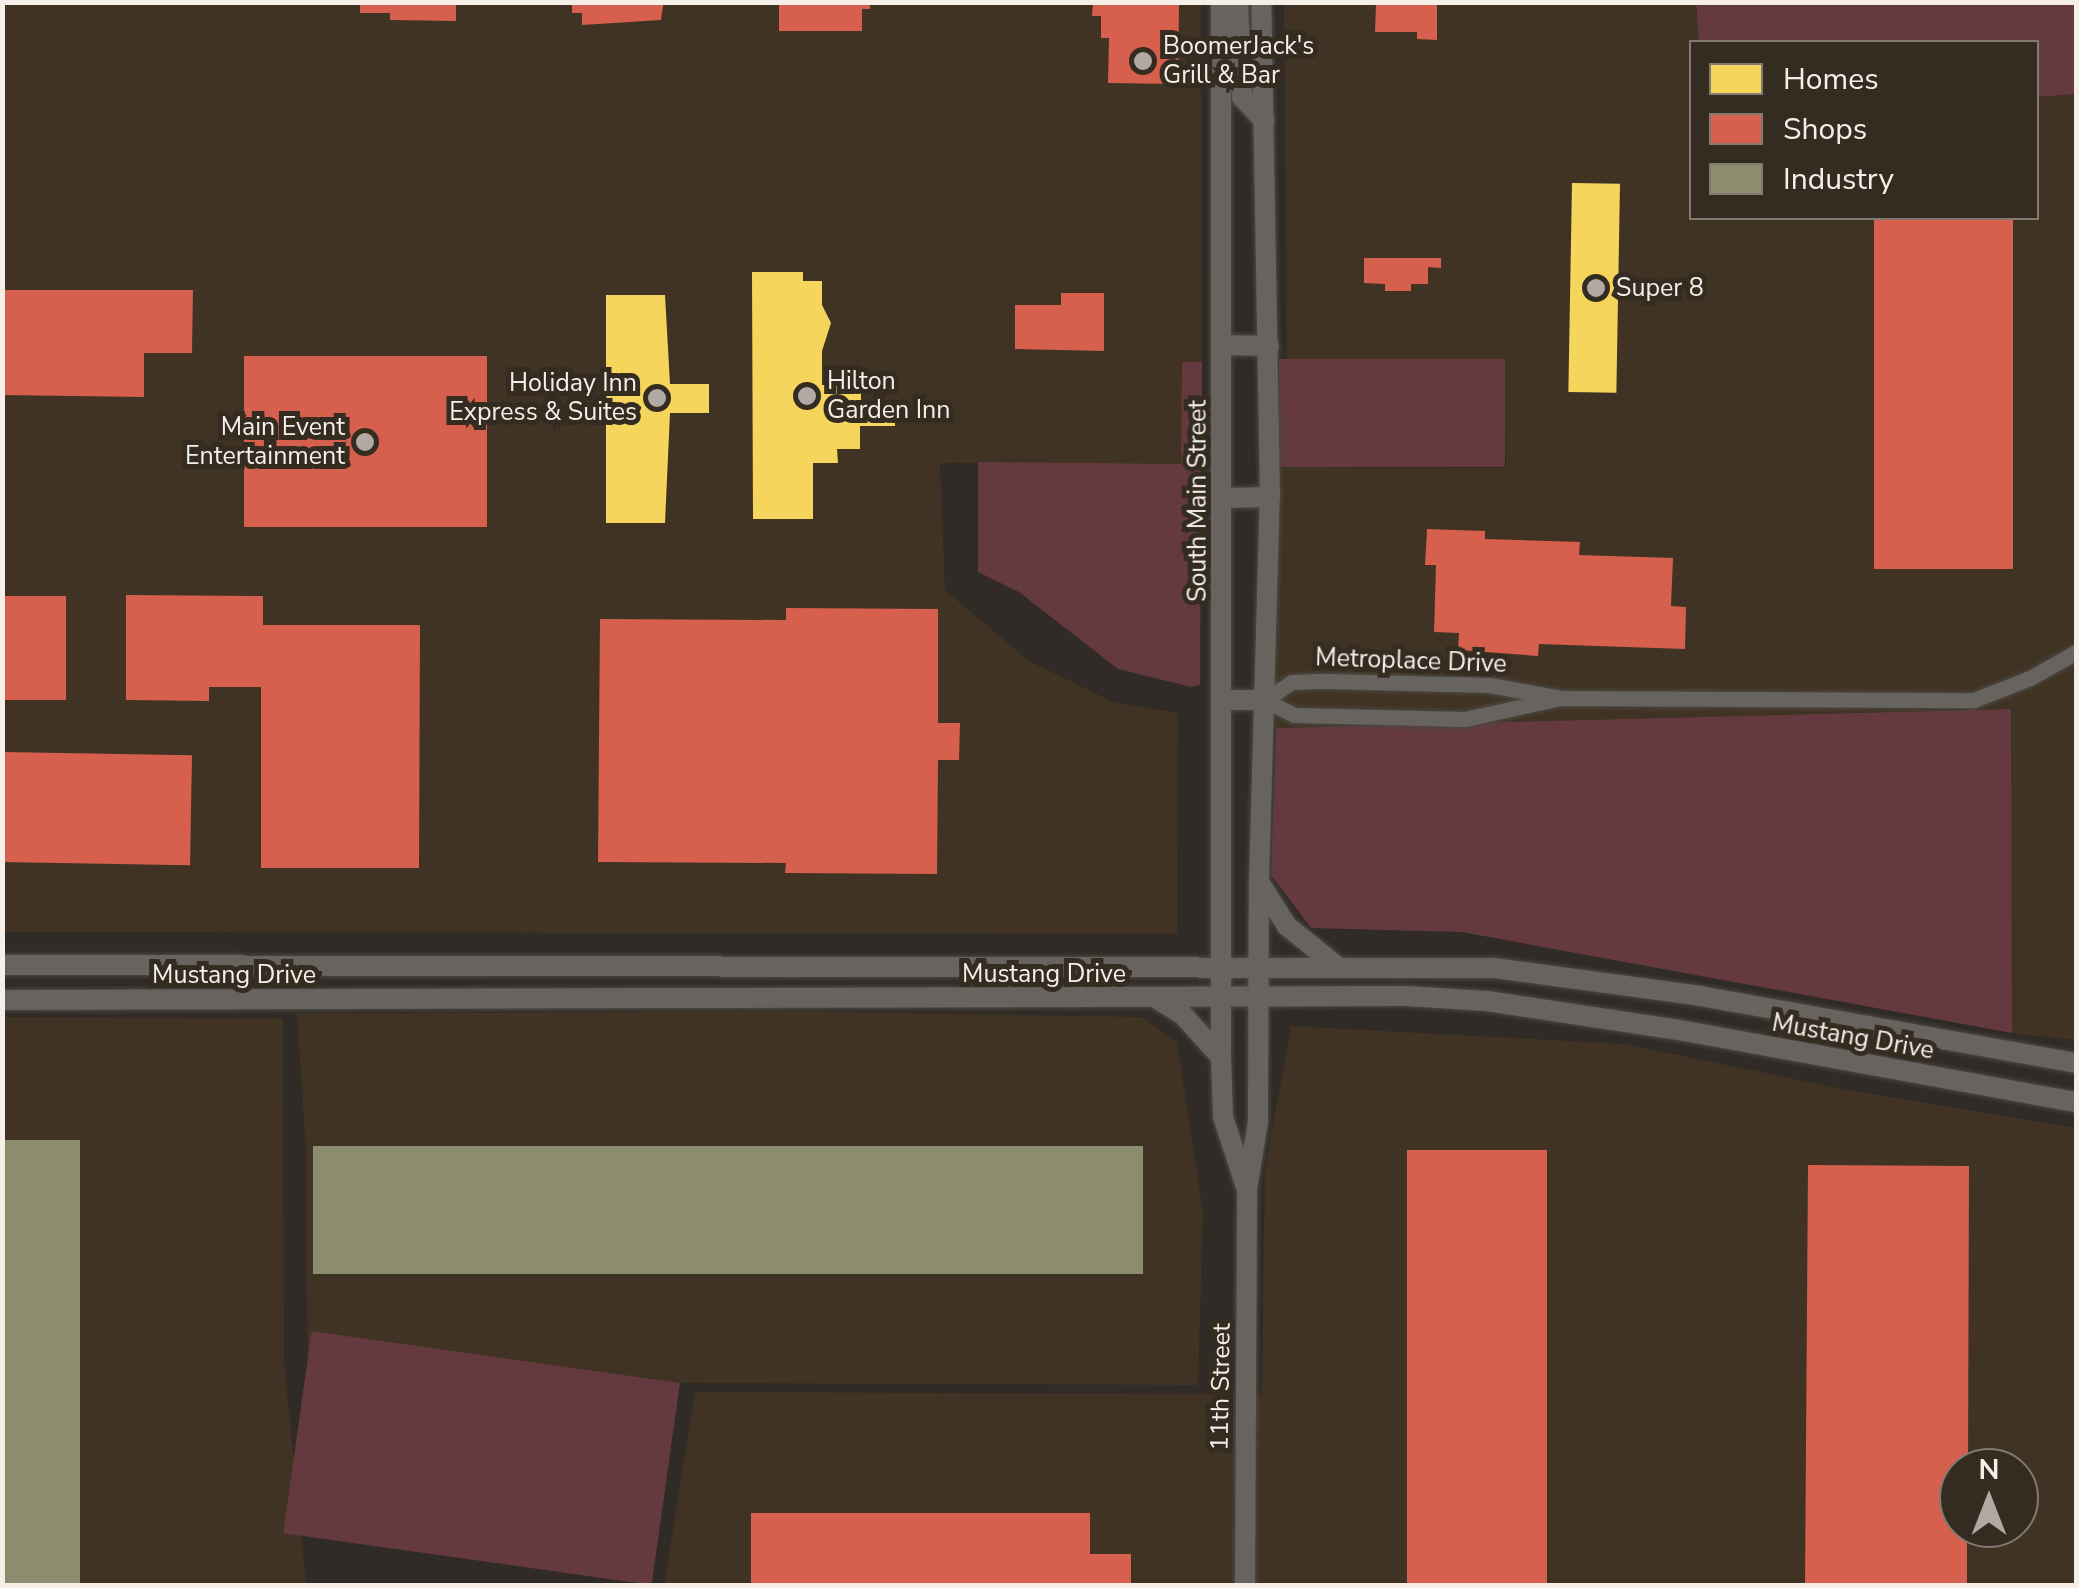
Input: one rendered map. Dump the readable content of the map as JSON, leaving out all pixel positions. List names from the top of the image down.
{
  "streets": {
    "main road": ["South Main Street", "Mustang Drive", "11th Street"],
    "street": ["Metroplace Drive"]
  },
  "crossings": [
    ["South Main Street", "Mustang Drive"],
    ["South Main Street", "11th Street"],
    ["Mustang Drive", "11th Street"]
  ],
  "places": [
    "BoomerJack's Grill & Bar",
    "Super 8",
    "Hilton Garden Inn",
    "Holiday Inn Express & Suites",
    "Main Event Entertainment"
  ],
  "legend": ["Homes", "Shops", "Industry"],
  "north": "top"
}
